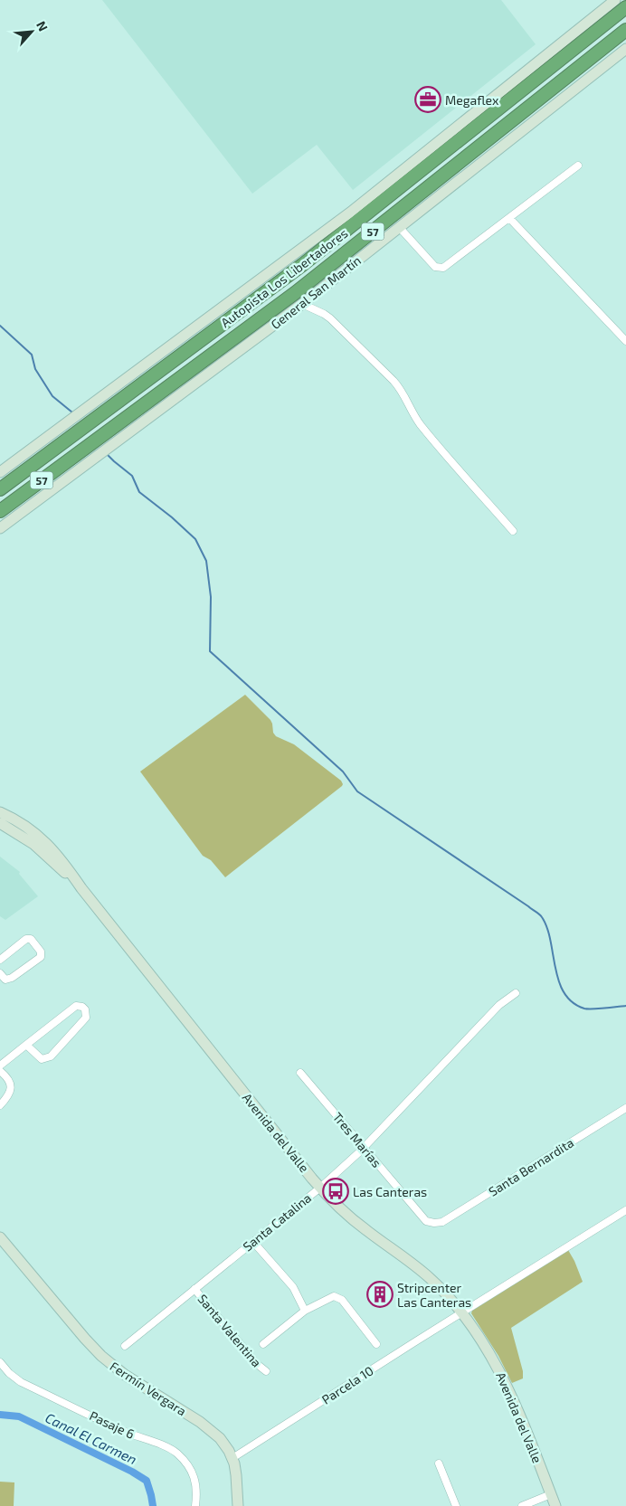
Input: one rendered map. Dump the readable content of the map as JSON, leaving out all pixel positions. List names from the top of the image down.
{
  "streets": {
    "highway": ["57", "Autopista Los Libertadores"],
    "street": [
      "General San Martín",
      "Avenida del Valle",
      "Tres Marías",
      "Santa Bernardita",
      "Santa Catalina",
      "Santa Valentina",
      "Parcela 10",
      "Fermín Vergara",
      "Pasaje 6"
    ]
  },
  "crossings": [
    ["Avenida del Valle", "Santa Catalina"],
    ["Avenida del Valle", "Parcela 10"],
    ["Tres Marías", "Santa Bernardita"],
    ["Tres Marías", "Santa Catalina"],
    ["Santa Catalina", "Santa Valentina"],
    ["Parcela 10", "Fermín Vergara"]
  ],
  "water": ["Canal El Carmen"],
  "places": {
    "office": ["Megaflex"],
    "bus stop": ["Las Canteras"],
    "building": ["Stripcenter Las Canteras"]
  },
  "north": "top right"
}
